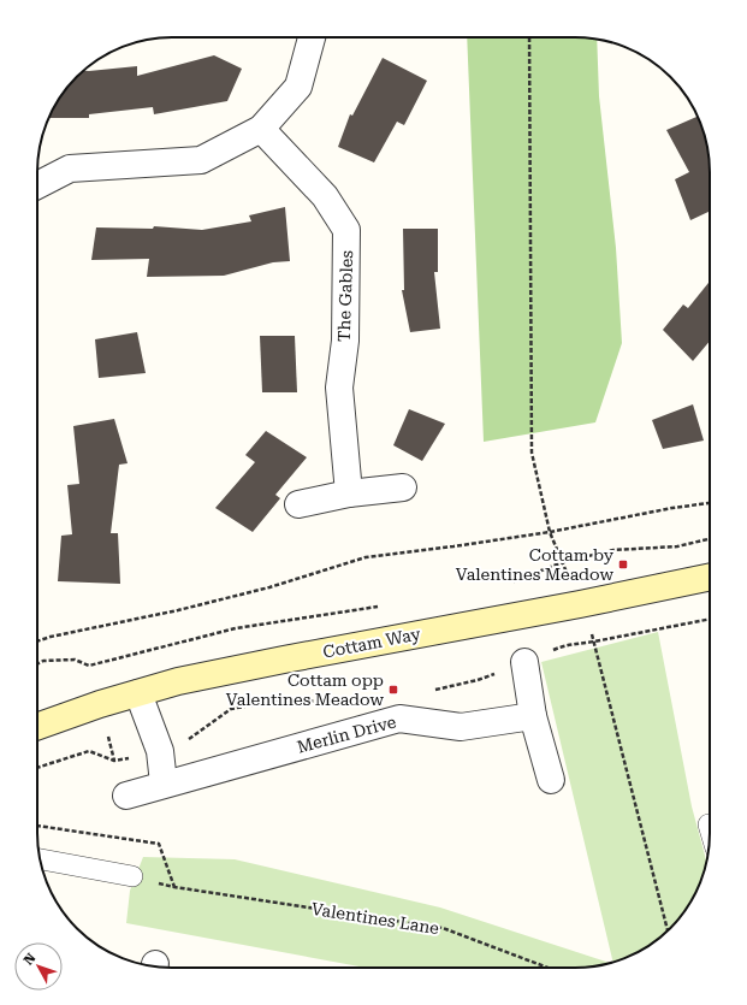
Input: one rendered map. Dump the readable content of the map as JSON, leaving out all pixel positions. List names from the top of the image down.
{
  "streets": {
    "main road": ["Cottam Way"],
    "street": ["The Gables", "Merlin Drive"],
    "path": ["Valentines Lane"]
  },
  "places": {
    "transit": ["Cottam by Valentines Meadow", "Cottam opp Valentines Meadow"]
  },
  "north": "top left"
}
